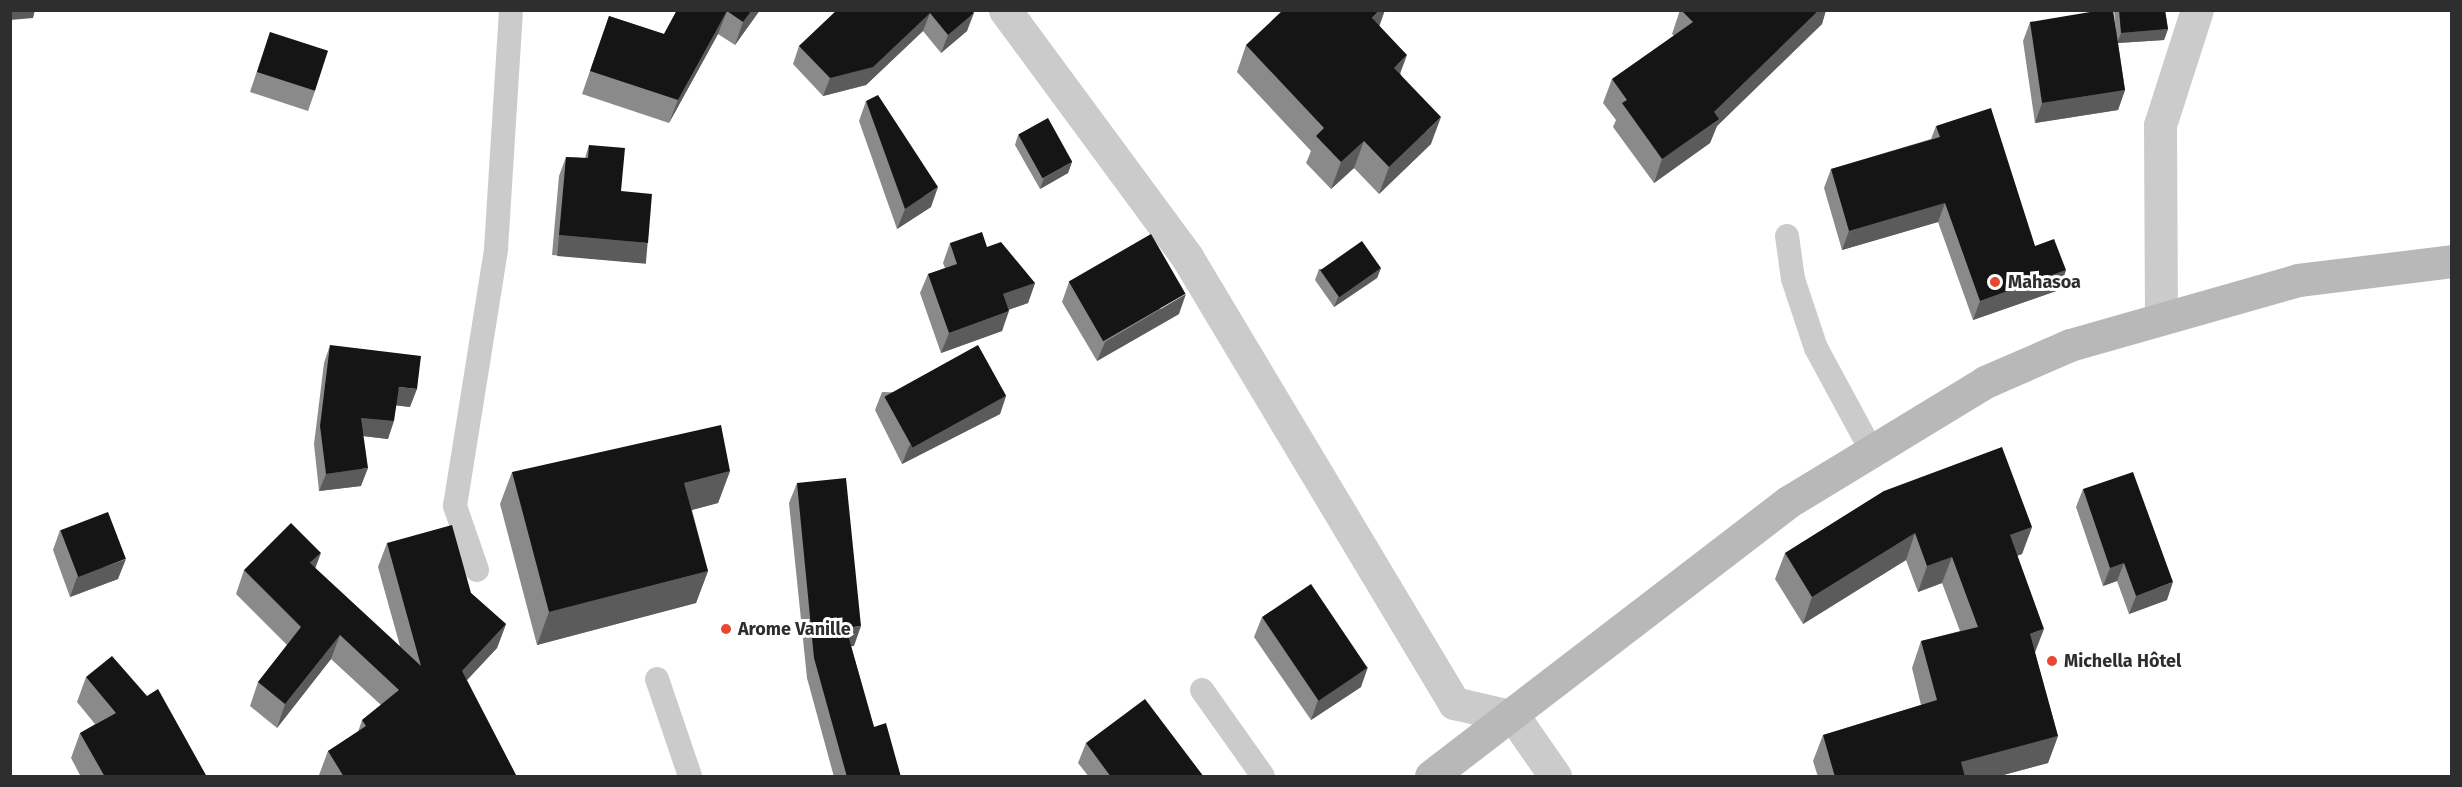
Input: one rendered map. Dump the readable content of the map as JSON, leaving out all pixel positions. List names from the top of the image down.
{
  "places": ["Mahasoa", "Arome Vanille", "Michella Hôtel"]
}
